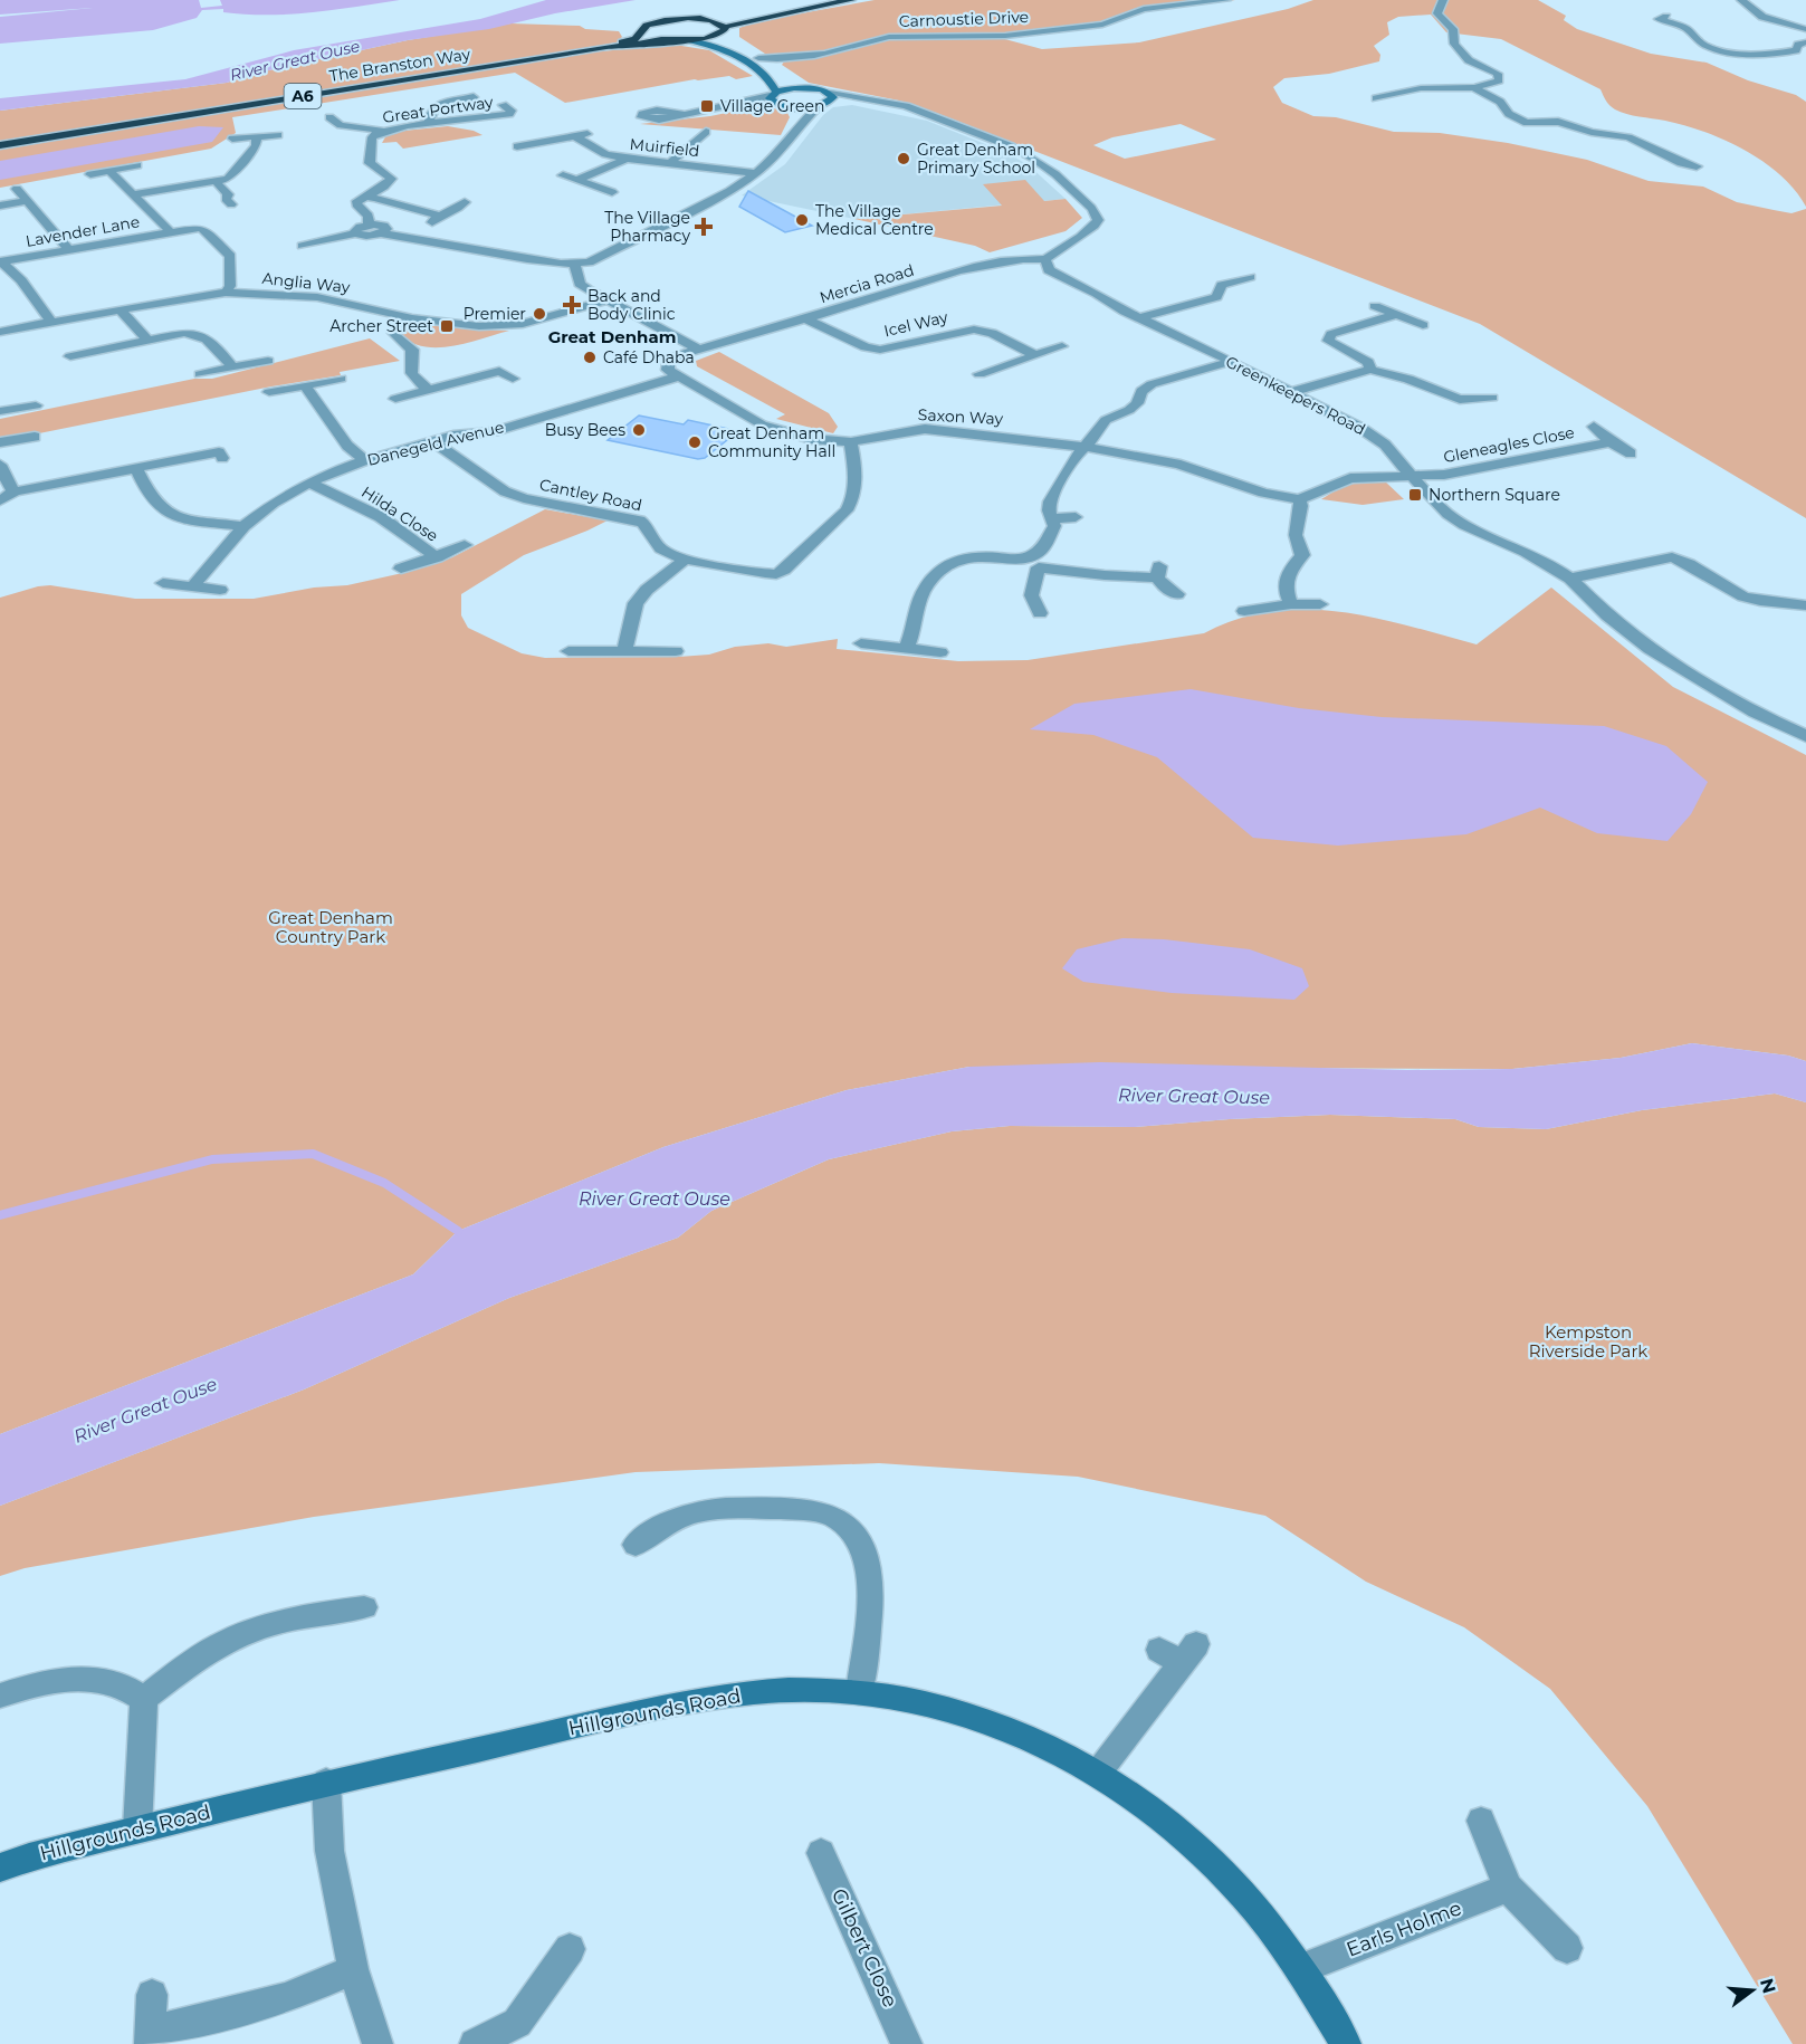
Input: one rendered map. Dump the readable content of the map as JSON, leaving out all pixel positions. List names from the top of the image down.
{
  "streets": {
    "highway": ["The Branston Way", "A6"],
    "street": [
      "Carnoustie Drive",
      "Great Portway",
      "Muirfield",
      "Lavender Lane",
      "Anglia Way",
      "Mercia Road",
      "Icel Way",
      "Greenkeepers Road",
      "Saxon Way",
      "Danegeld Avenue",
      "Gleneagles Close",
      "Cantley Road",
      "Hilda Close",
      "Hillgrounds Road",
      "Earls Holme",
      "Gilbert Close"
    ]
  },
  "crossings": [
    ["Lavender Lane", "Anglia Way"],
    ["Mercia Road", "Icel Way"],
    ["Mercia Road", "Greenkeepers Road"],
    ["Greenkeepers Road", "Gleneagles Close"],
    ["Saxon Way", "Danegeld Avenue"],
    ["Saxon Way", "Cantley Road"],
    ["Danegeld Avenue", "Cantley Road"],
    ["Danegeld Avenue", "Hilda Close"],
    ["Hillgrounds Road", "Earls Holme"]
  ],
  "districts": ["Great Denham"],
  "water": ["River Great Ouse"],
  "parks": ["Great Denham Country Park", "Kempston Riverside Park"],
  "places": {
    "transit": ["Village Green", "Archer Street", "Northern Square"],
    "other": [
      "Great Denham Primary School",
      "The Village Medical Centre",
      "Premier",
      "Café Dhaba",
      "Busy Bees",
      "Great Denham Community Hall"
    ],
    "health": ["The Village Pharmacy", "Back and Body Clinic"]
  },
  "north": "right"
}
